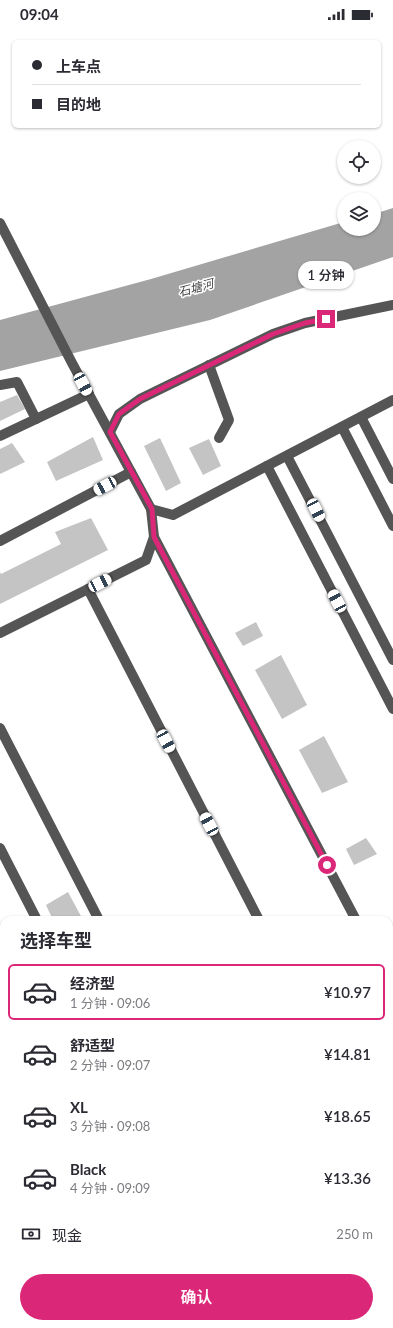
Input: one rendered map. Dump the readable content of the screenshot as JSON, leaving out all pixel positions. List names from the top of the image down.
{
  "water": ["石塘河"],
  "page": {
    "status": "09:04",
    "banner": ["上车点", "目的地"],
    "bubble": "1 分钟",
    "heading": "选择车型",
    "list": [
      {
        "name": "经济型",
        "note": "1 分钟 · 09:06",
        "value": "¥10.97"
      },
      {
        "name": "舒适型",
        "note": "2 分钟 · 09:07",
        "value": "¥14.81"
      },
      {
        "name": "XL",
        "note": "3 分钟 · 09:08",
        "value": "¥18.65"
      },
      {
        "name": "Black",
        "note": "4 分钟 · 09:09",
        "value": "¥13.36"
      }
    ],
    "pay": ["现金", "250 m"],
    "buttons": "确认"
  }
}
